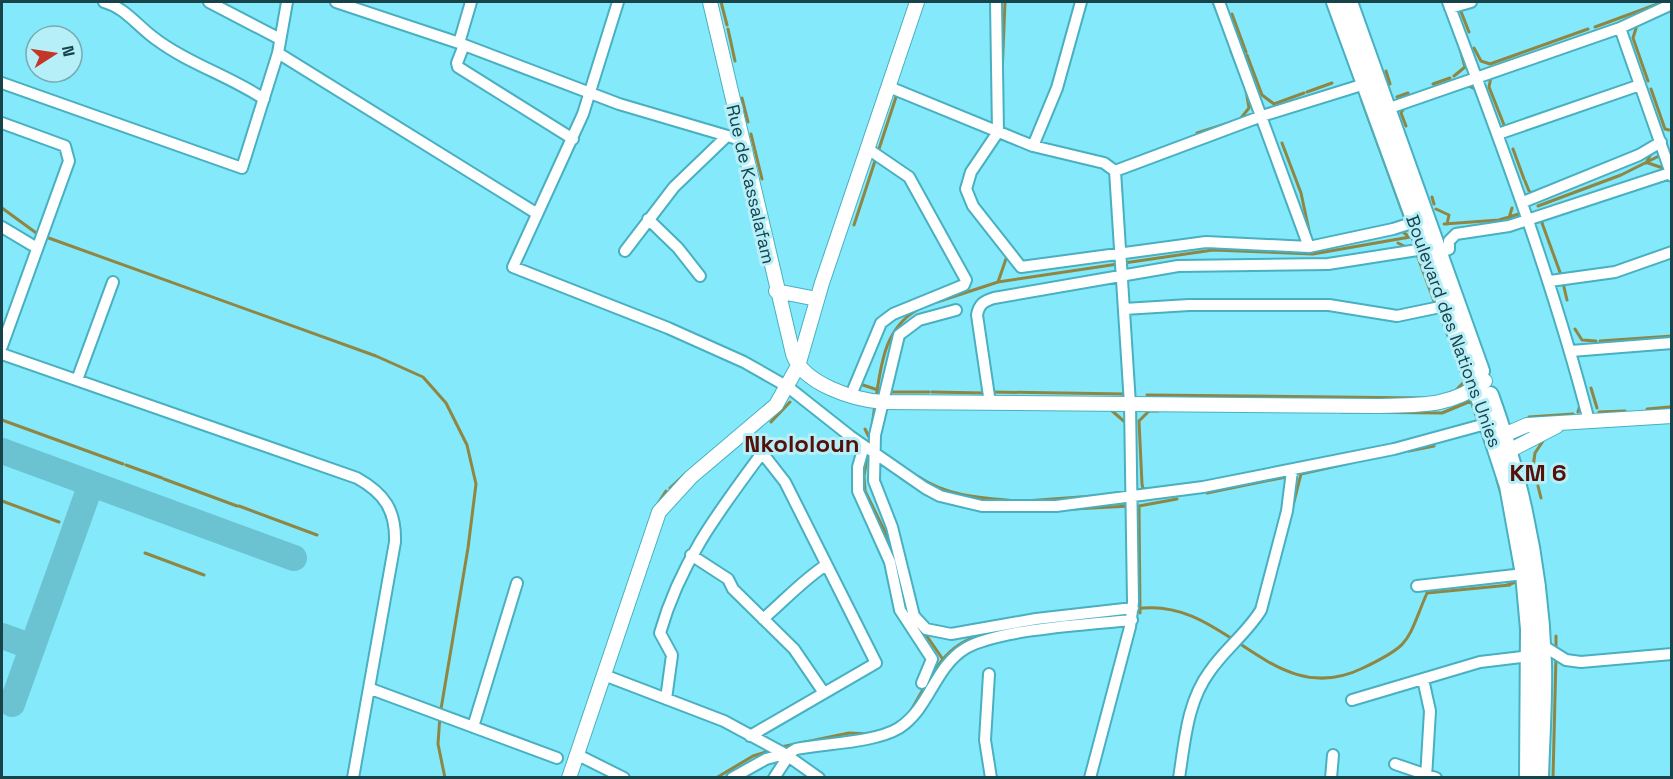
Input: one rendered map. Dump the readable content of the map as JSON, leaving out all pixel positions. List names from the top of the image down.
{
  "streets": {
    "main road": ["Boulevard des Nations Unies"],
    "street": ["Rue de Kassalafam"]
  },
  "districts": ["Nkololoun", "KM 6"],
  "north": "right"
}
